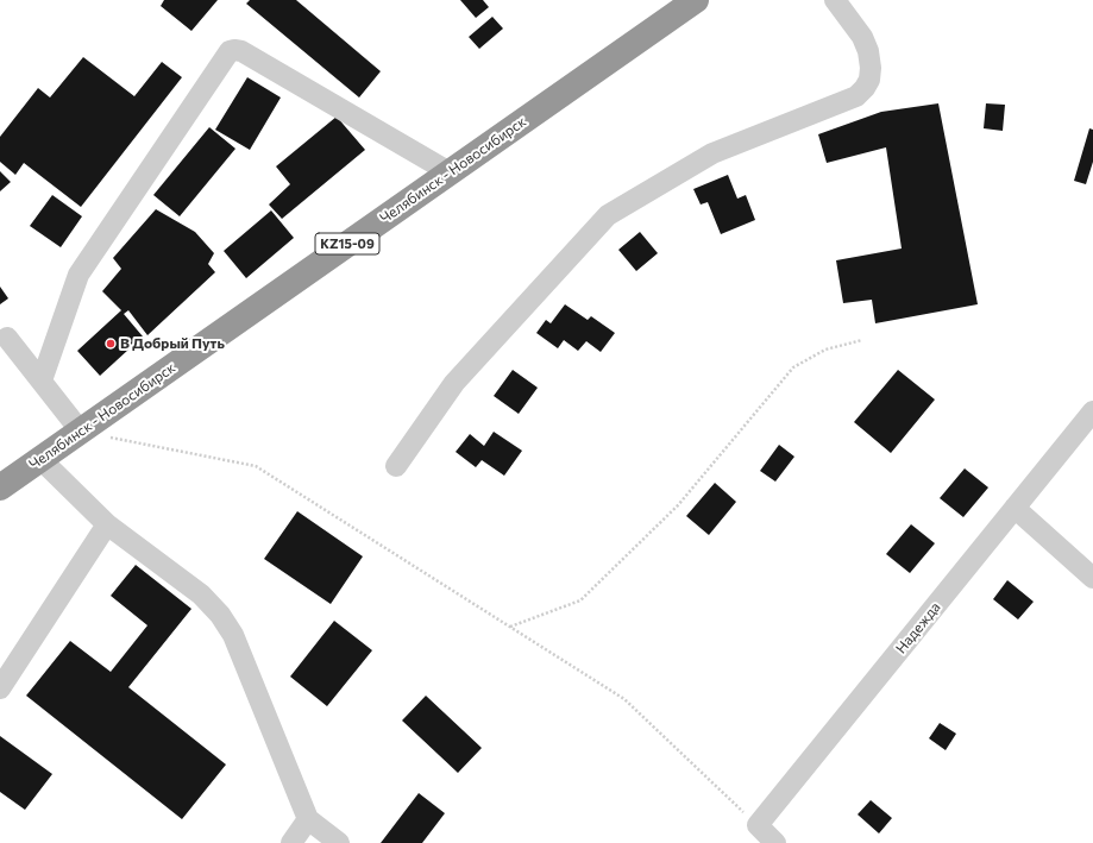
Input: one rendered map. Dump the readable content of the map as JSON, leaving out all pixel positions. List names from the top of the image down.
{
  "streets": {
    "highway": ["Челябинск - Новосибирск", "KZ15-09"],
    "lane": ["Надежда"]
  },
  "places": ["В Добрый Путь"]
}
